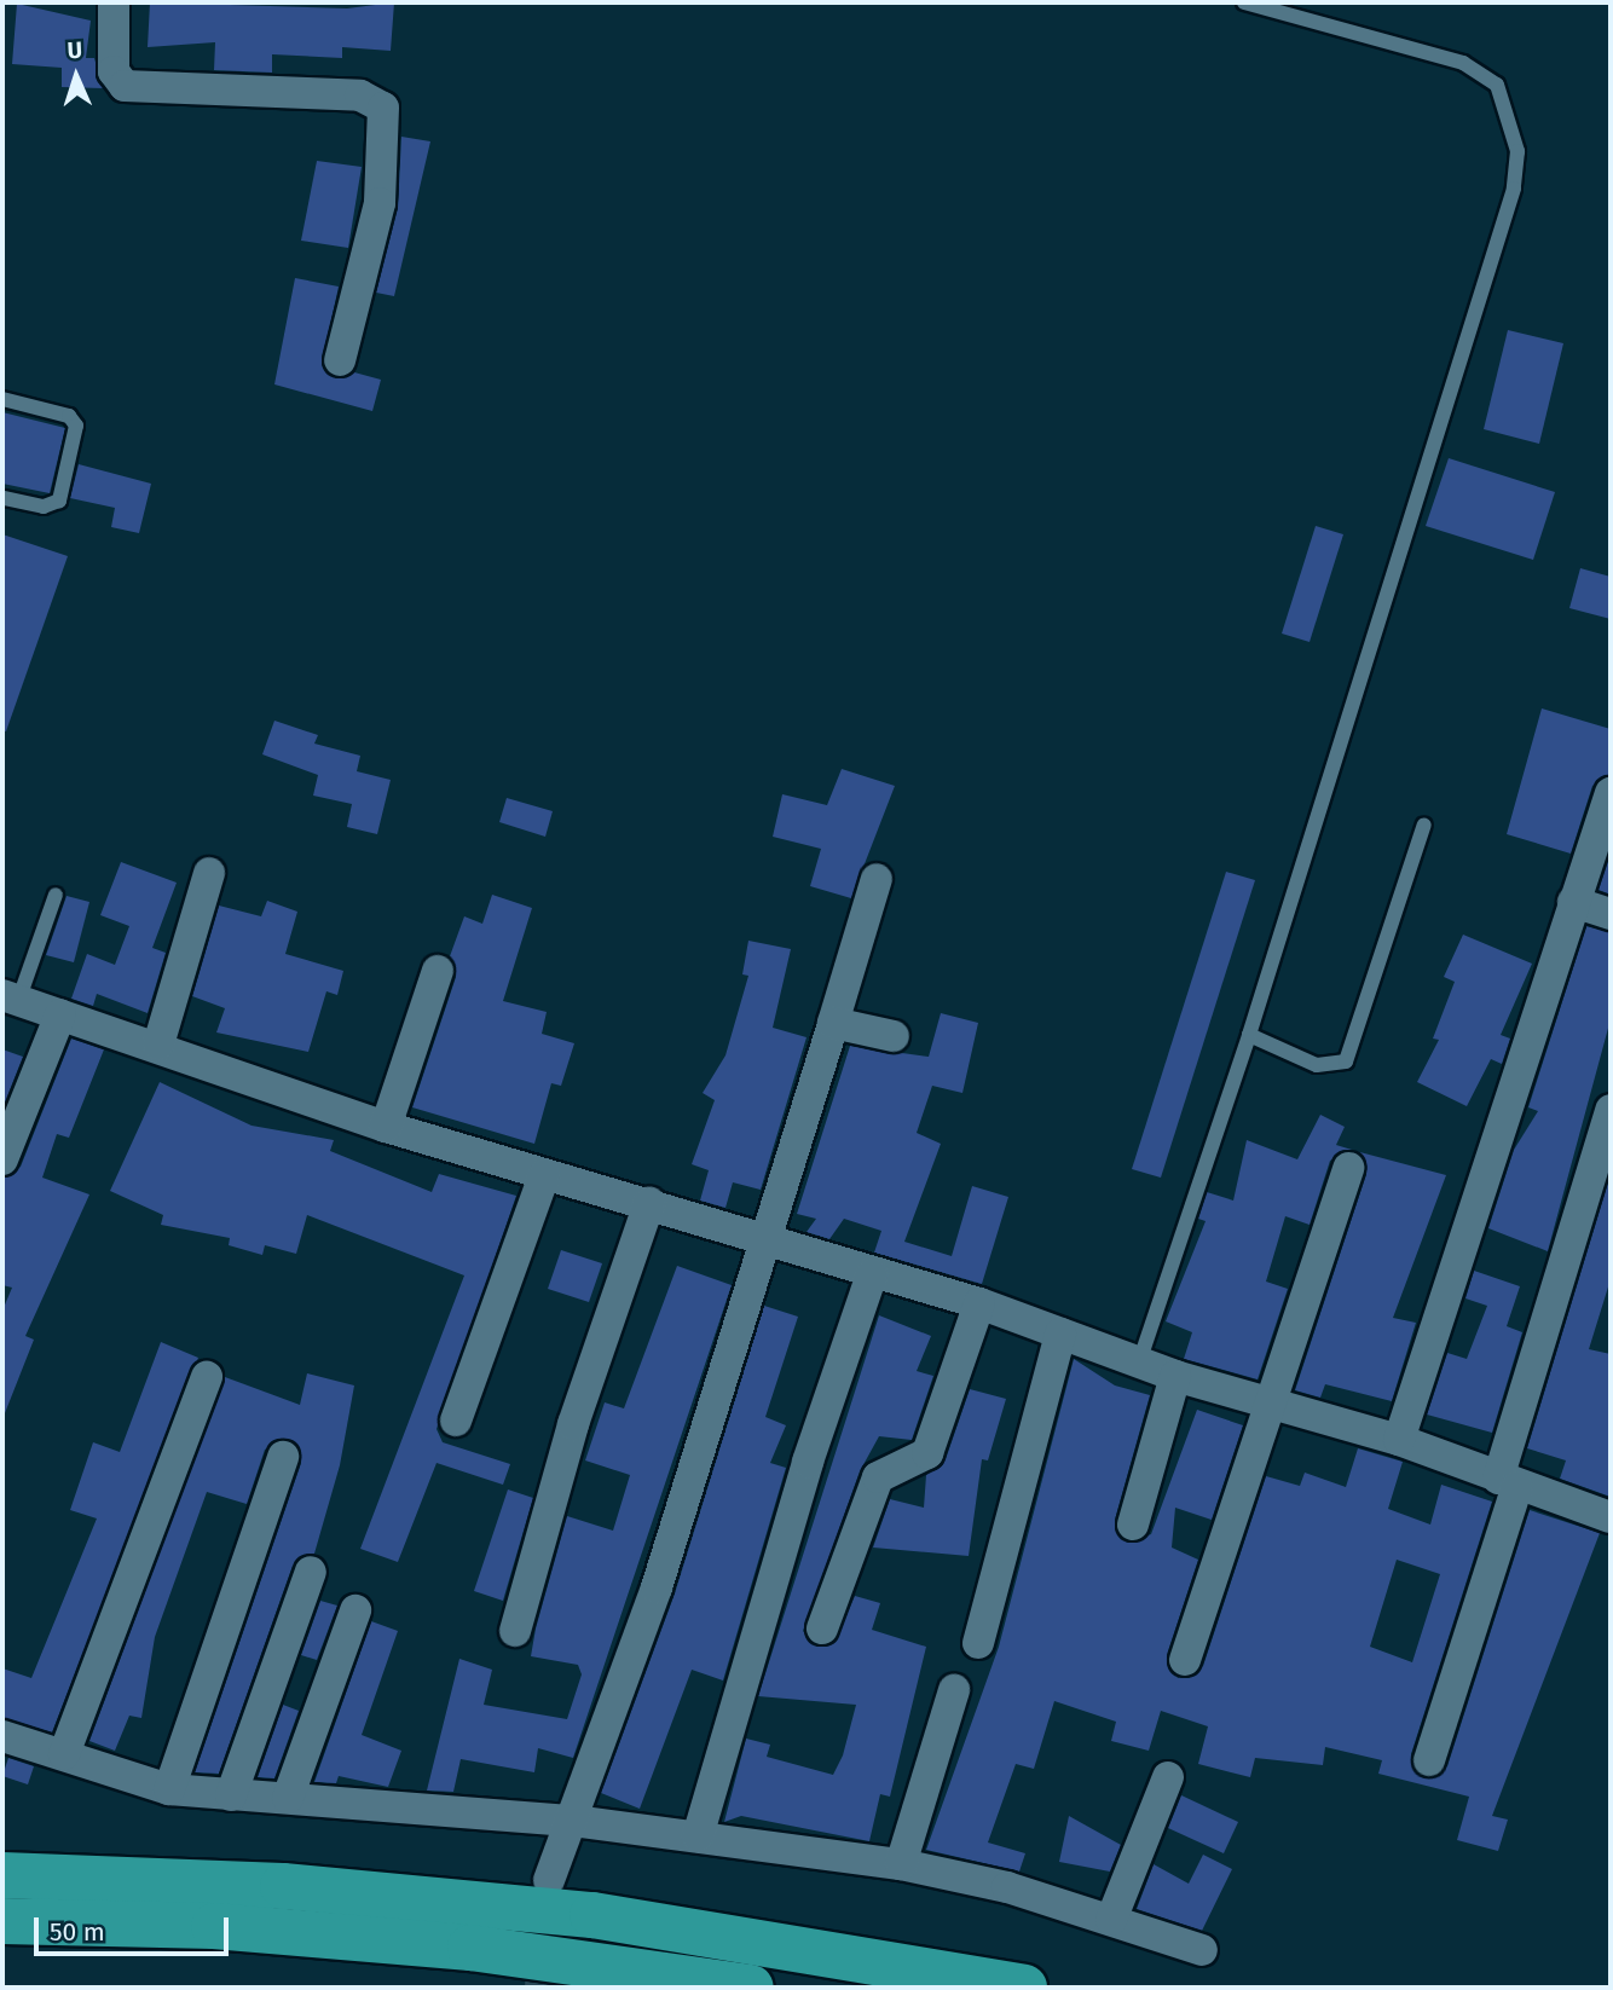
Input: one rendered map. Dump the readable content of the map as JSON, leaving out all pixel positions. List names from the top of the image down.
{
  "scale_bar": "50 m",
  "north": "top"
}
